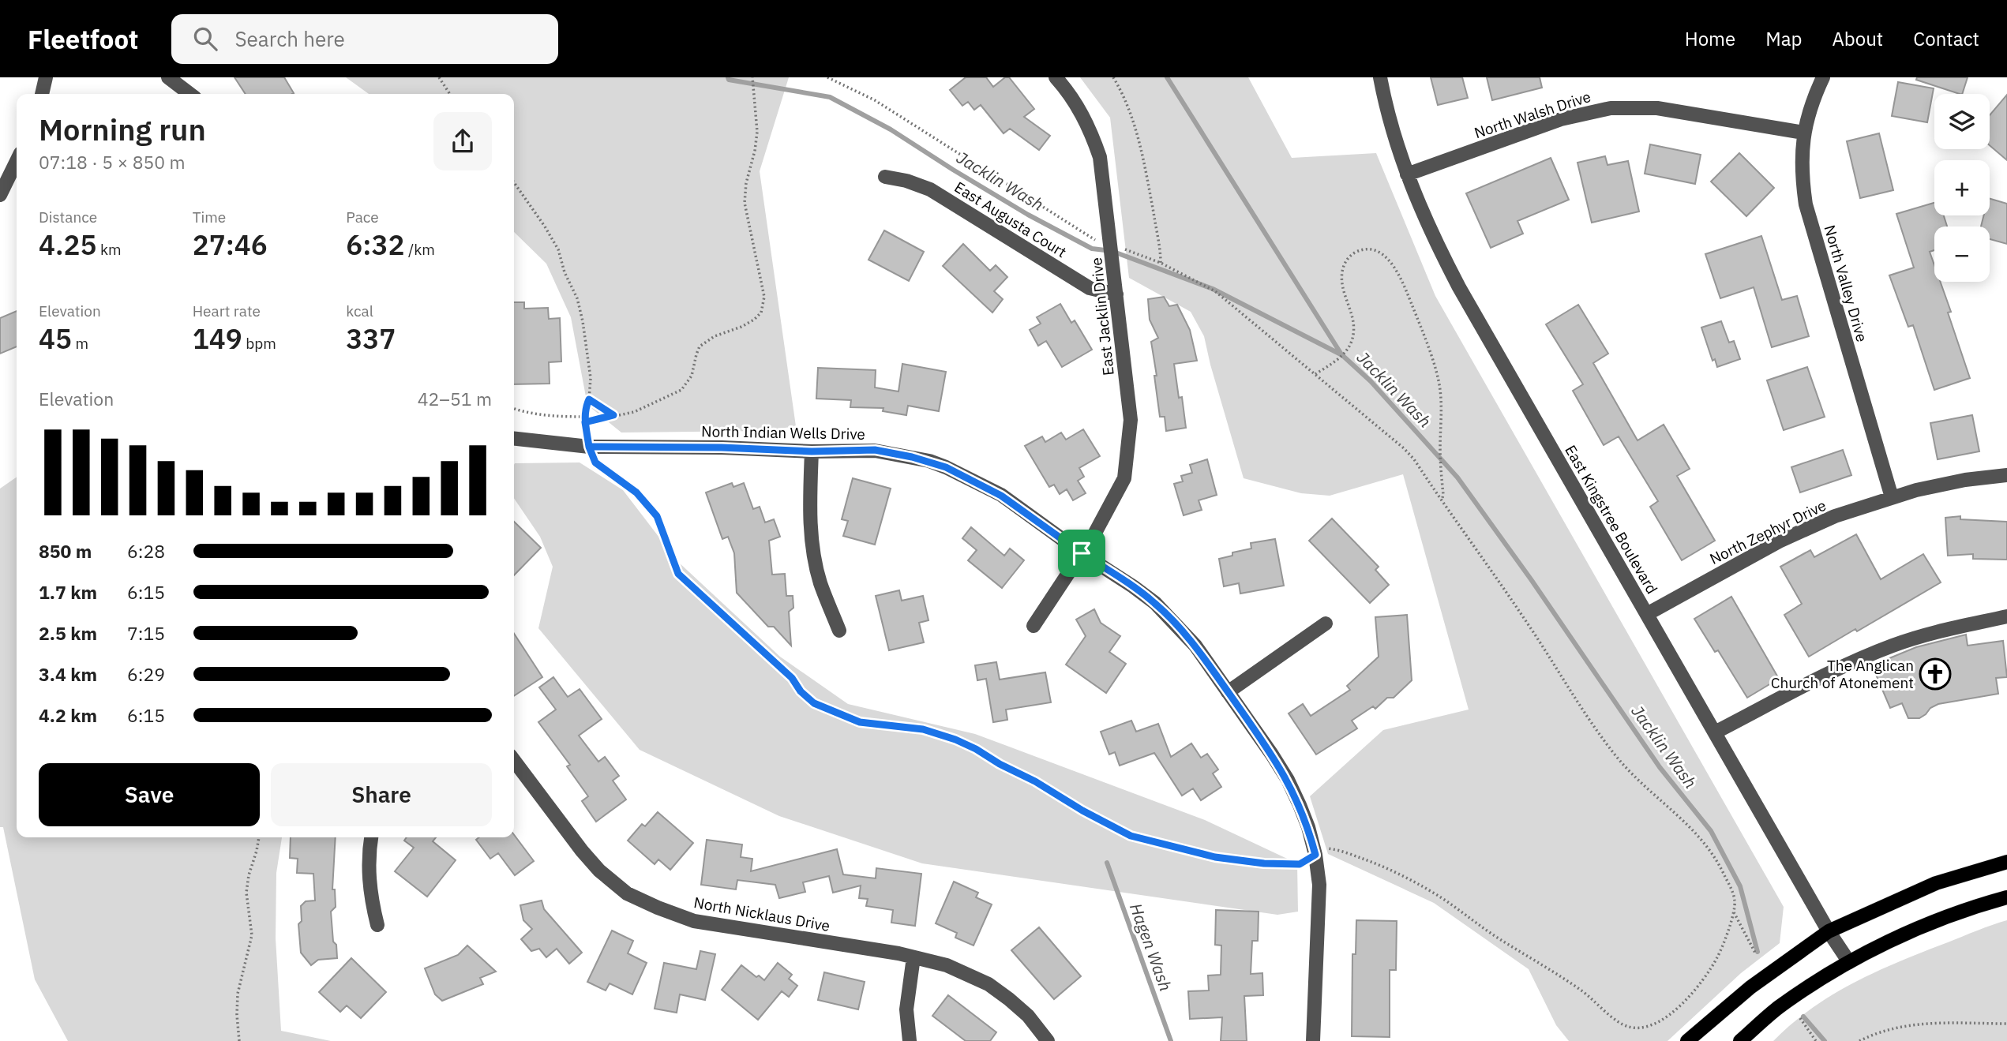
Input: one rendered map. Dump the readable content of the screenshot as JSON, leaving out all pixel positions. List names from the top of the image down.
{
  "streets": {
    "street": [
      "North Walsh Drive",
      "East Augusta Court",
      "North Valley Drive",
      "East Jacklin Drive",
      "North Indian Wells Drive",
      "East Kingstree Boulevard",
      "North Zephyr Drive",
      "North Nicklaus Drive"
    ]
  },
  "crossings": [
    ["North Walsh Drive", "North Valley Drive"],
    ["North Walsh Drive", "East Kingstree Boulevard"],
    ["East Augusta Court", "East Jacklin Drive"],
    ["North Valley Drive", "North Zephyr Drive"],
    ["East Jacklin Drive", "North Indian Wells Drive"],
    ["East Kingstree Boulevard", "North Zephyr Drive"]
  ],
  "water": ["Jacklin Wash", "Hagen Wash"],
  "places": {
    "church": ["The Anglican Church of Atonement"]
  },
  "page": {
    "header": "Fleetfoot",
    "search": "Search here",
    "nav": [
      "Home",
      "Map",
      "About",
      "Contact"
    ],
    "map_buttons": ["+", "−"],
    "heading": ["Morning run", "07:18 · 5 × 850 m"],
    "stats": [
      ["Distance", "4.25 km"],
      ["Time", "27:46"],
      ["Pace", "6:32 /km"],
      ["Elevation", "45 m"],
      ["Heart rate", "149 bpm"],
      ["kcal", "337"]
    ],
    "chart": ["Elevation", "42–51 m"],
    "list": [
      {
        "name": "850 m",
        "note": "6:28"
      },
      {
        "name": "1.7 km",
        "note": "6:15"
      },
      {
        "name": "2.5 km",
        "note": "7:15"
      },
      {
        "name": "3.4 km",
        "note": "6:29"
      },
      {
        "name": "4.2 km",
        "note": "6:15"
      }
    ],
    "buttons": ["Save", "Share"]
  }
}
